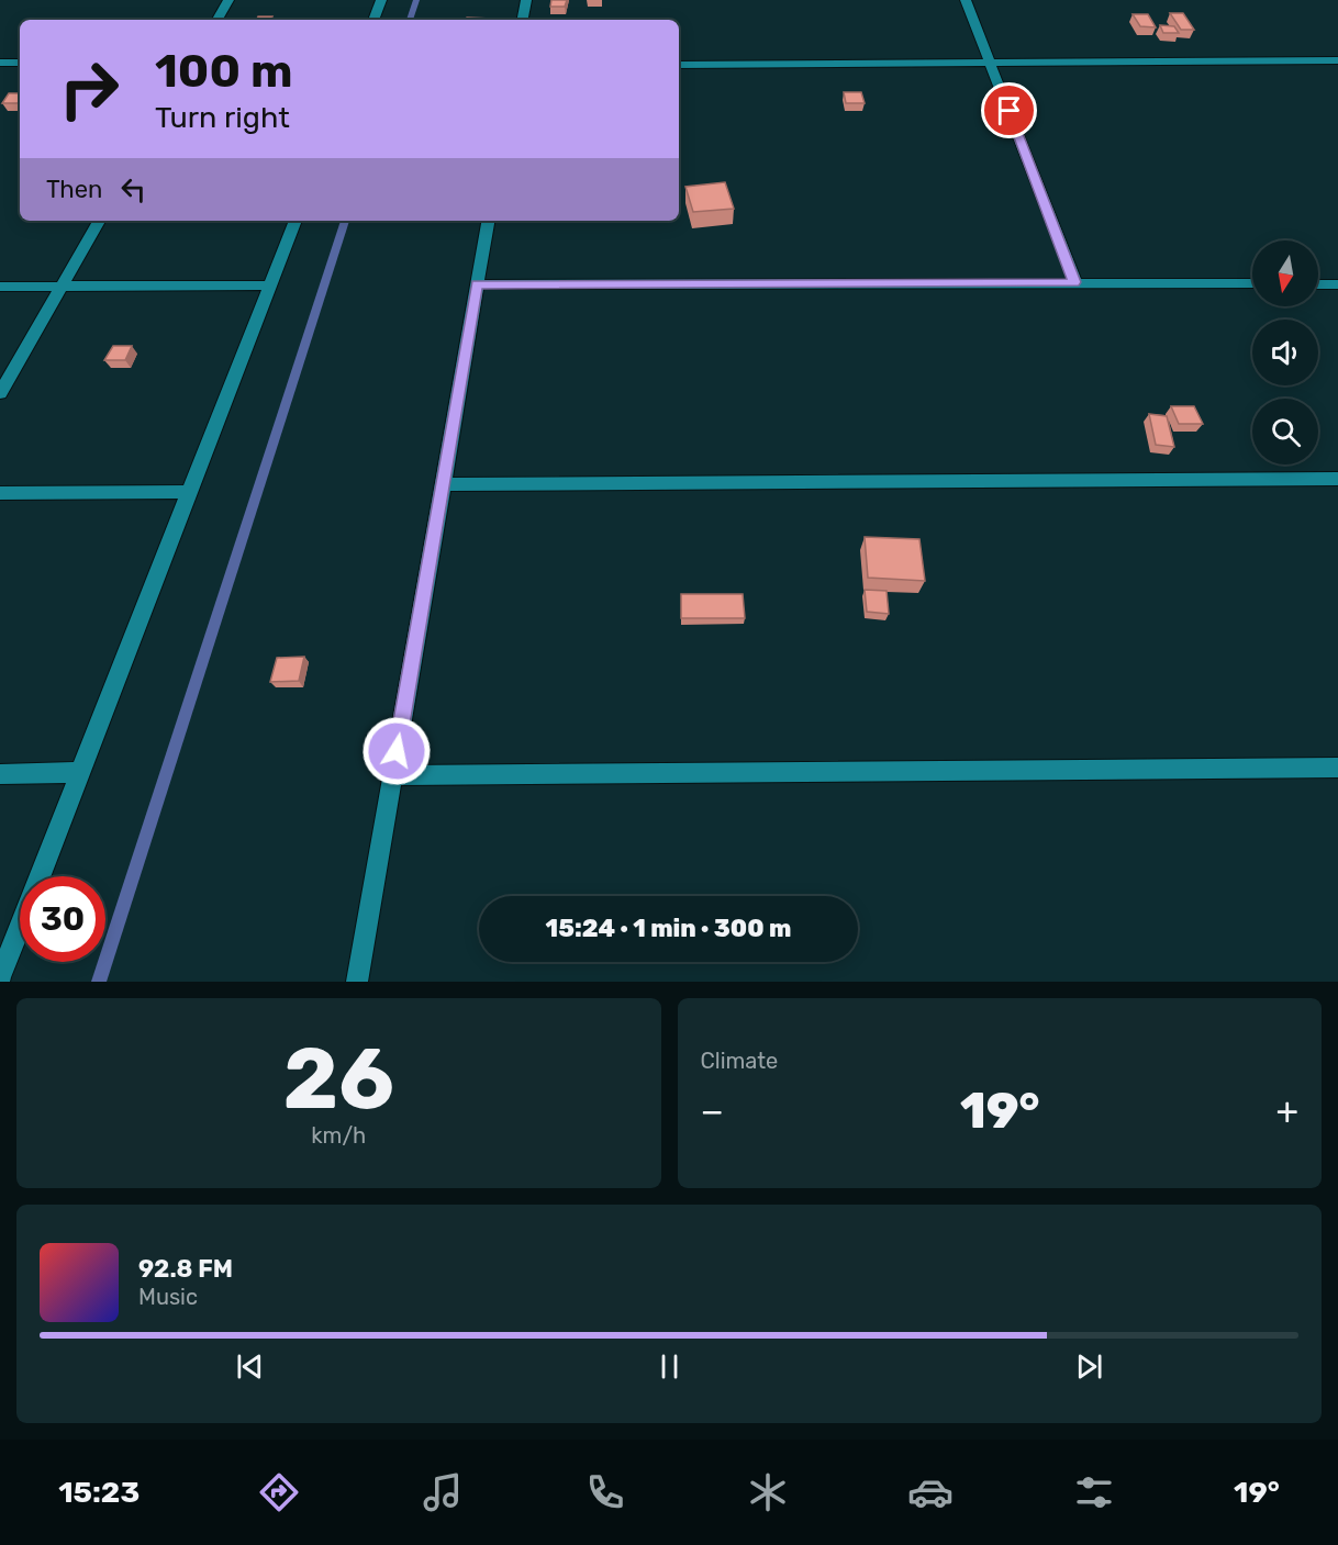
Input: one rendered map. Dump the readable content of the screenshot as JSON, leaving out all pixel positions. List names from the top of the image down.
{
  "north": "bottom",
  "page": {
    "turn": ["100 m", "Turn right"],
    "then": "Then",
    "limit": "30",
    "trip": "15:24 · 1 min · 300 m",
    "tile": [
      ["26", "km/h"],
      "Climate"
    ],
    "heat": ["−", "19°", "+"],
    "song": ["92.8 FM", "Music"],
    "tabs": ["15:23", "19°"]
  }
}
